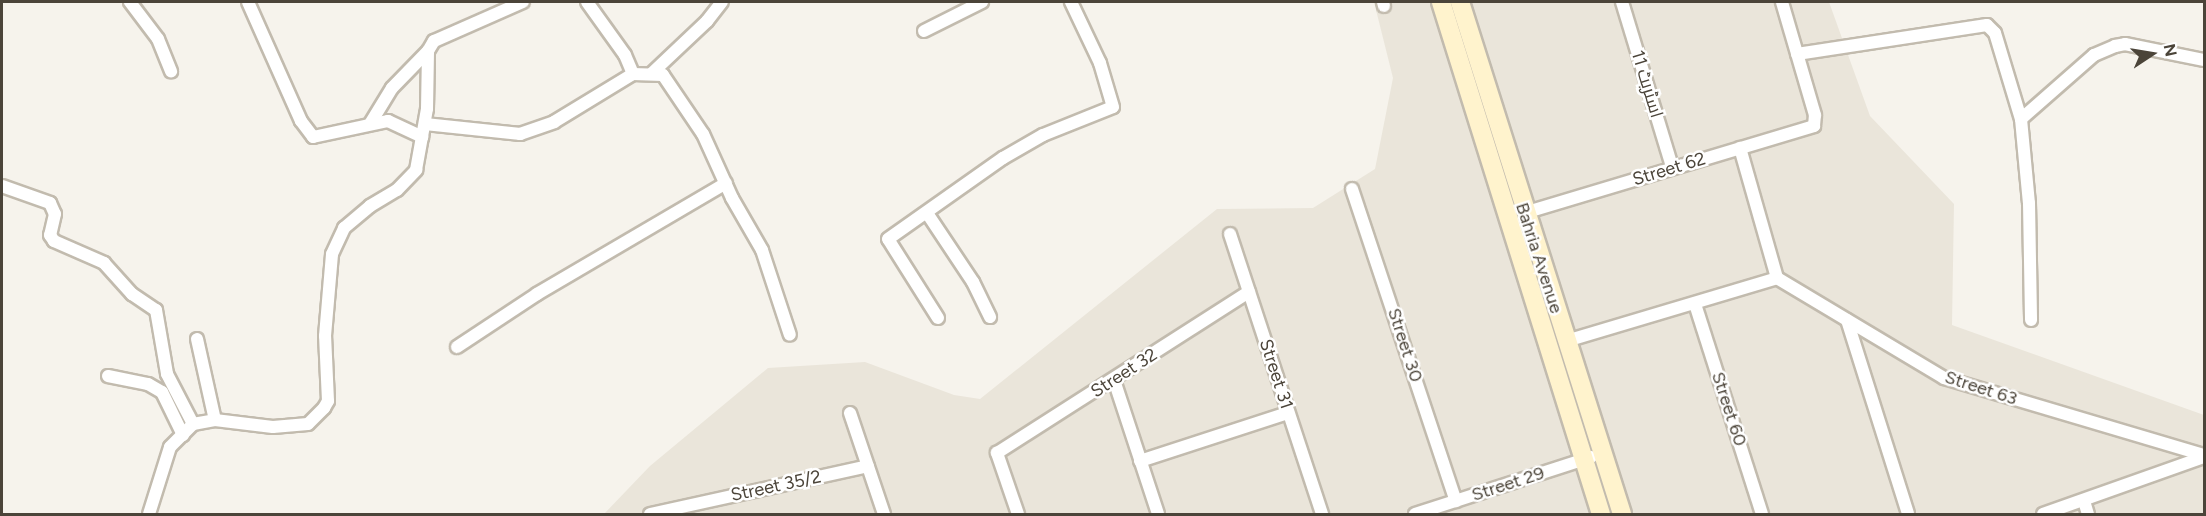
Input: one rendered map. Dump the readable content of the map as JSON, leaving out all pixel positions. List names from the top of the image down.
{
  "streets": {
    "street": [
      "اسٹریٹ 11",
      "Street 62",
      "Bahria Avenue",
      "Street 30",
      "Street 32",
      "Street 31",
      "Street 63",
      "Street 60",
      "Street 29",
      "Street 35/2"
    ]
  },
  "crossings": [
    ["اسٹریٹ 11", "Street 62"],
    ["Street 62", "Bahria Avenue"],
    ["Bahria Avenue", "Street 29"],
    ["Street 30", "Street 29"],
    ["Street 32", "Street 31"]
  ],
  "north": "right"
}
